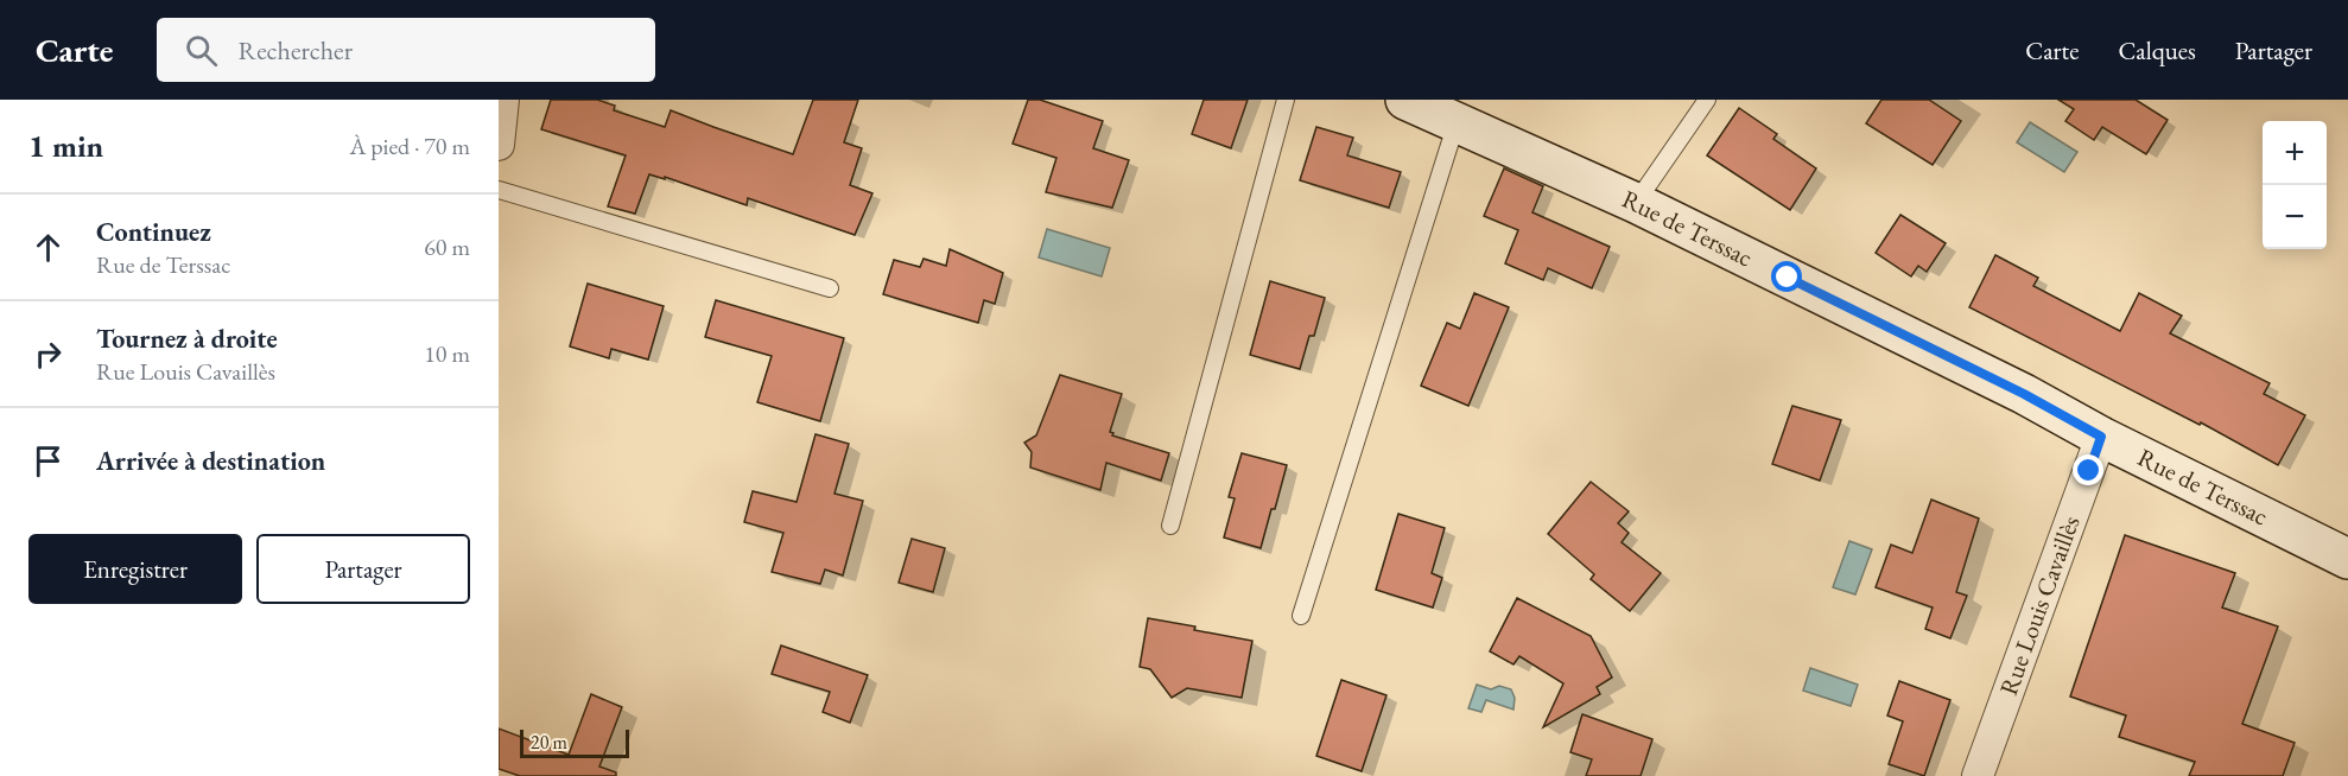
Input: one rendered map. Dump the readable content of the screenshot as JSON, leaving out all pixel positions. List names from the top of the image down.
{
  "streets": {
    "street": ["Rue de Terssac", "Rue Louis Cavaillès"]
  },
  "crossings": [
    ["Rue de Terssac", "Rue Louis Cavaillès"]
  ],
  "scale_bar": "20 m",
  "page": {
    "header": "Carte",
    "search": "Rechercher",
    "nav": ["Carte", "Calques", "Partager"],
    "heading": ["1 min", "À pied · 70 m"],
    "map_buttons": ["+", "−"],
    "list": [
      ["Continuez", "Rue de Terssac", "60 m"],
      ["Tournez à droite", "Rue Louis Cavaillès", "10 m"],
      "Arrivée à destination"
    ],
    "buttons": ["Enregistrer", "Partager"],
    "scale": "20 m"
  }
}
